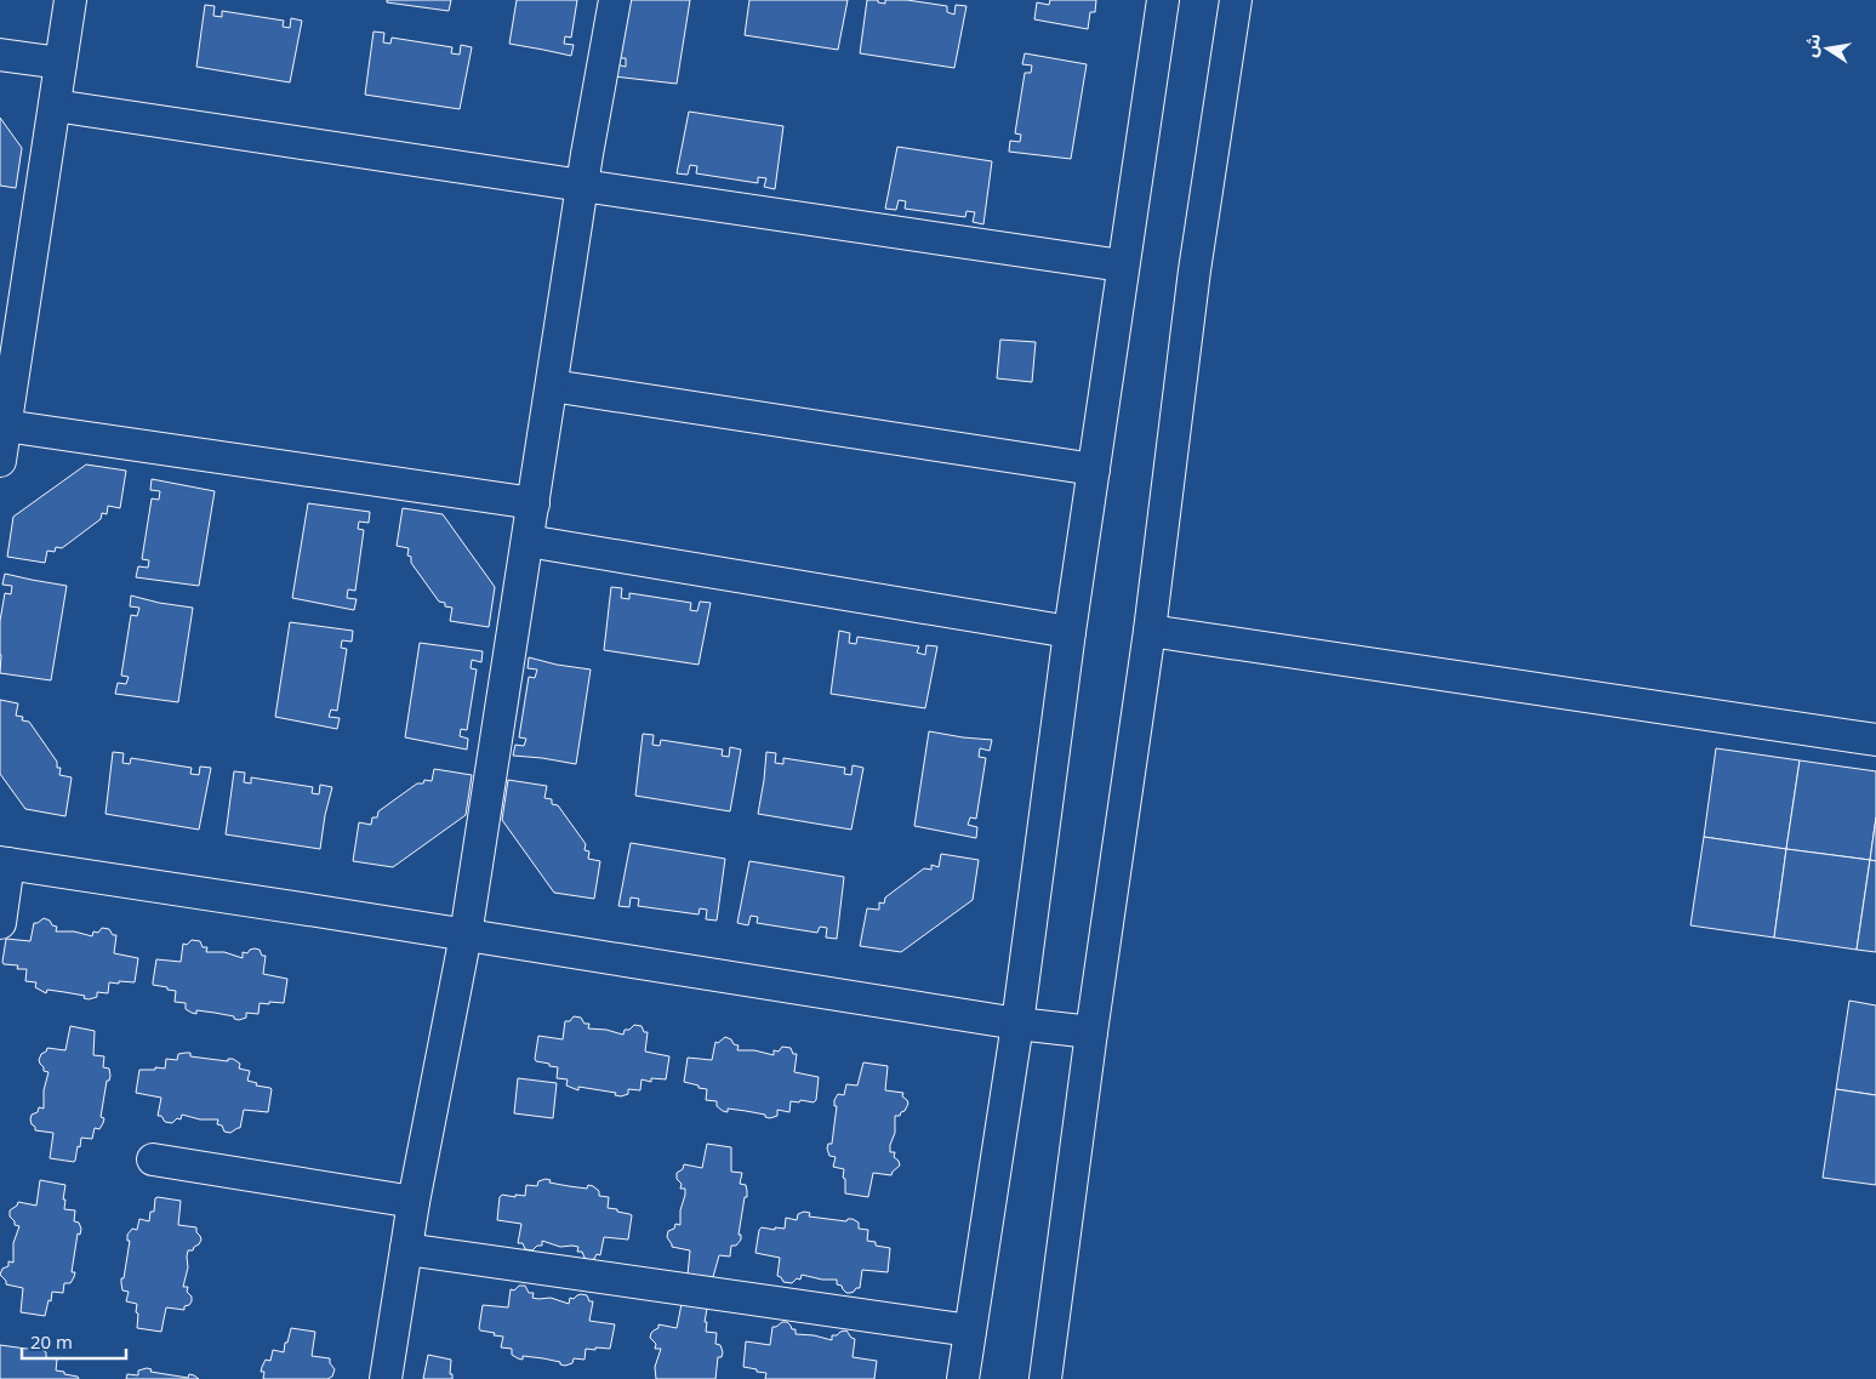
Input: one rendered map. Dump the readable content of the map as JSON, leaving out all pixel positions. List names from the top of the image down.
{
  "scale_bar": "20 m",
  "north": "left"
}
